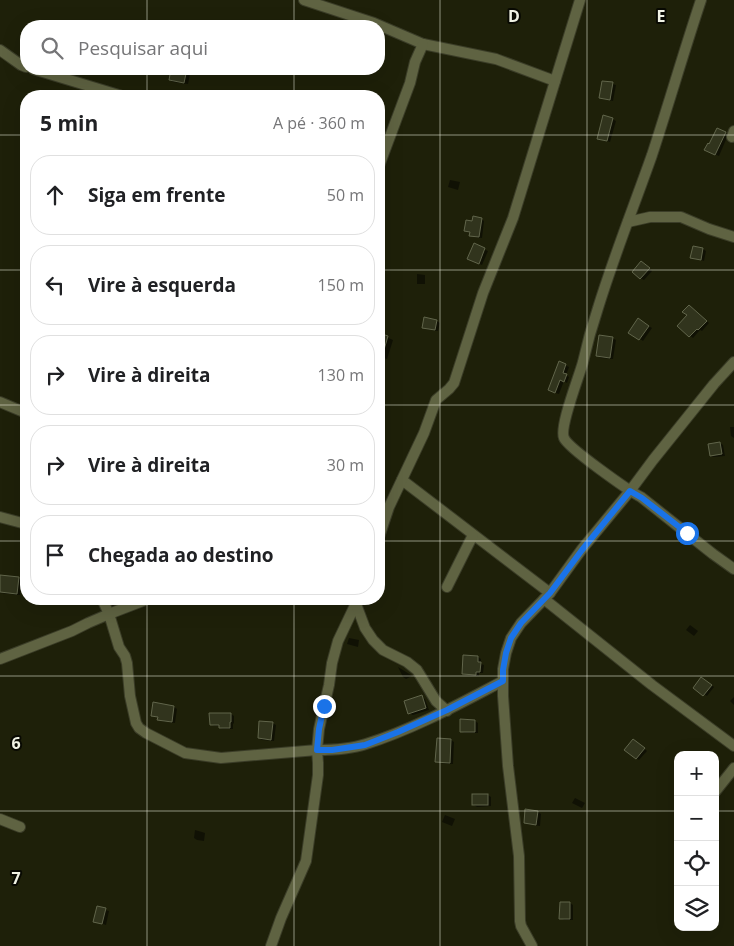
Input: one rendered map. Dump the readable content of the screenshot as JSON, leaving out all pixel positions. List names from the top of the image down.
{
  "page": {
    "search": "Pesquisar aqui",
    "heading": ["5 min", "A pé · 360 m"],
    "list": [
      ["Siga em frente", "50 m"],
      ["Vire à esquerda", "150 m"],
      ["Vire à direita", "130 m"],
      ["Vire à direita", "30 m"],
      "Chegada ao destino"
    ],
    "map_buttons": ["+", "−"]
  },
  "grid": {
    "columns": ["D", "E"],
    "rows": ["6", "7"]
  }
}
